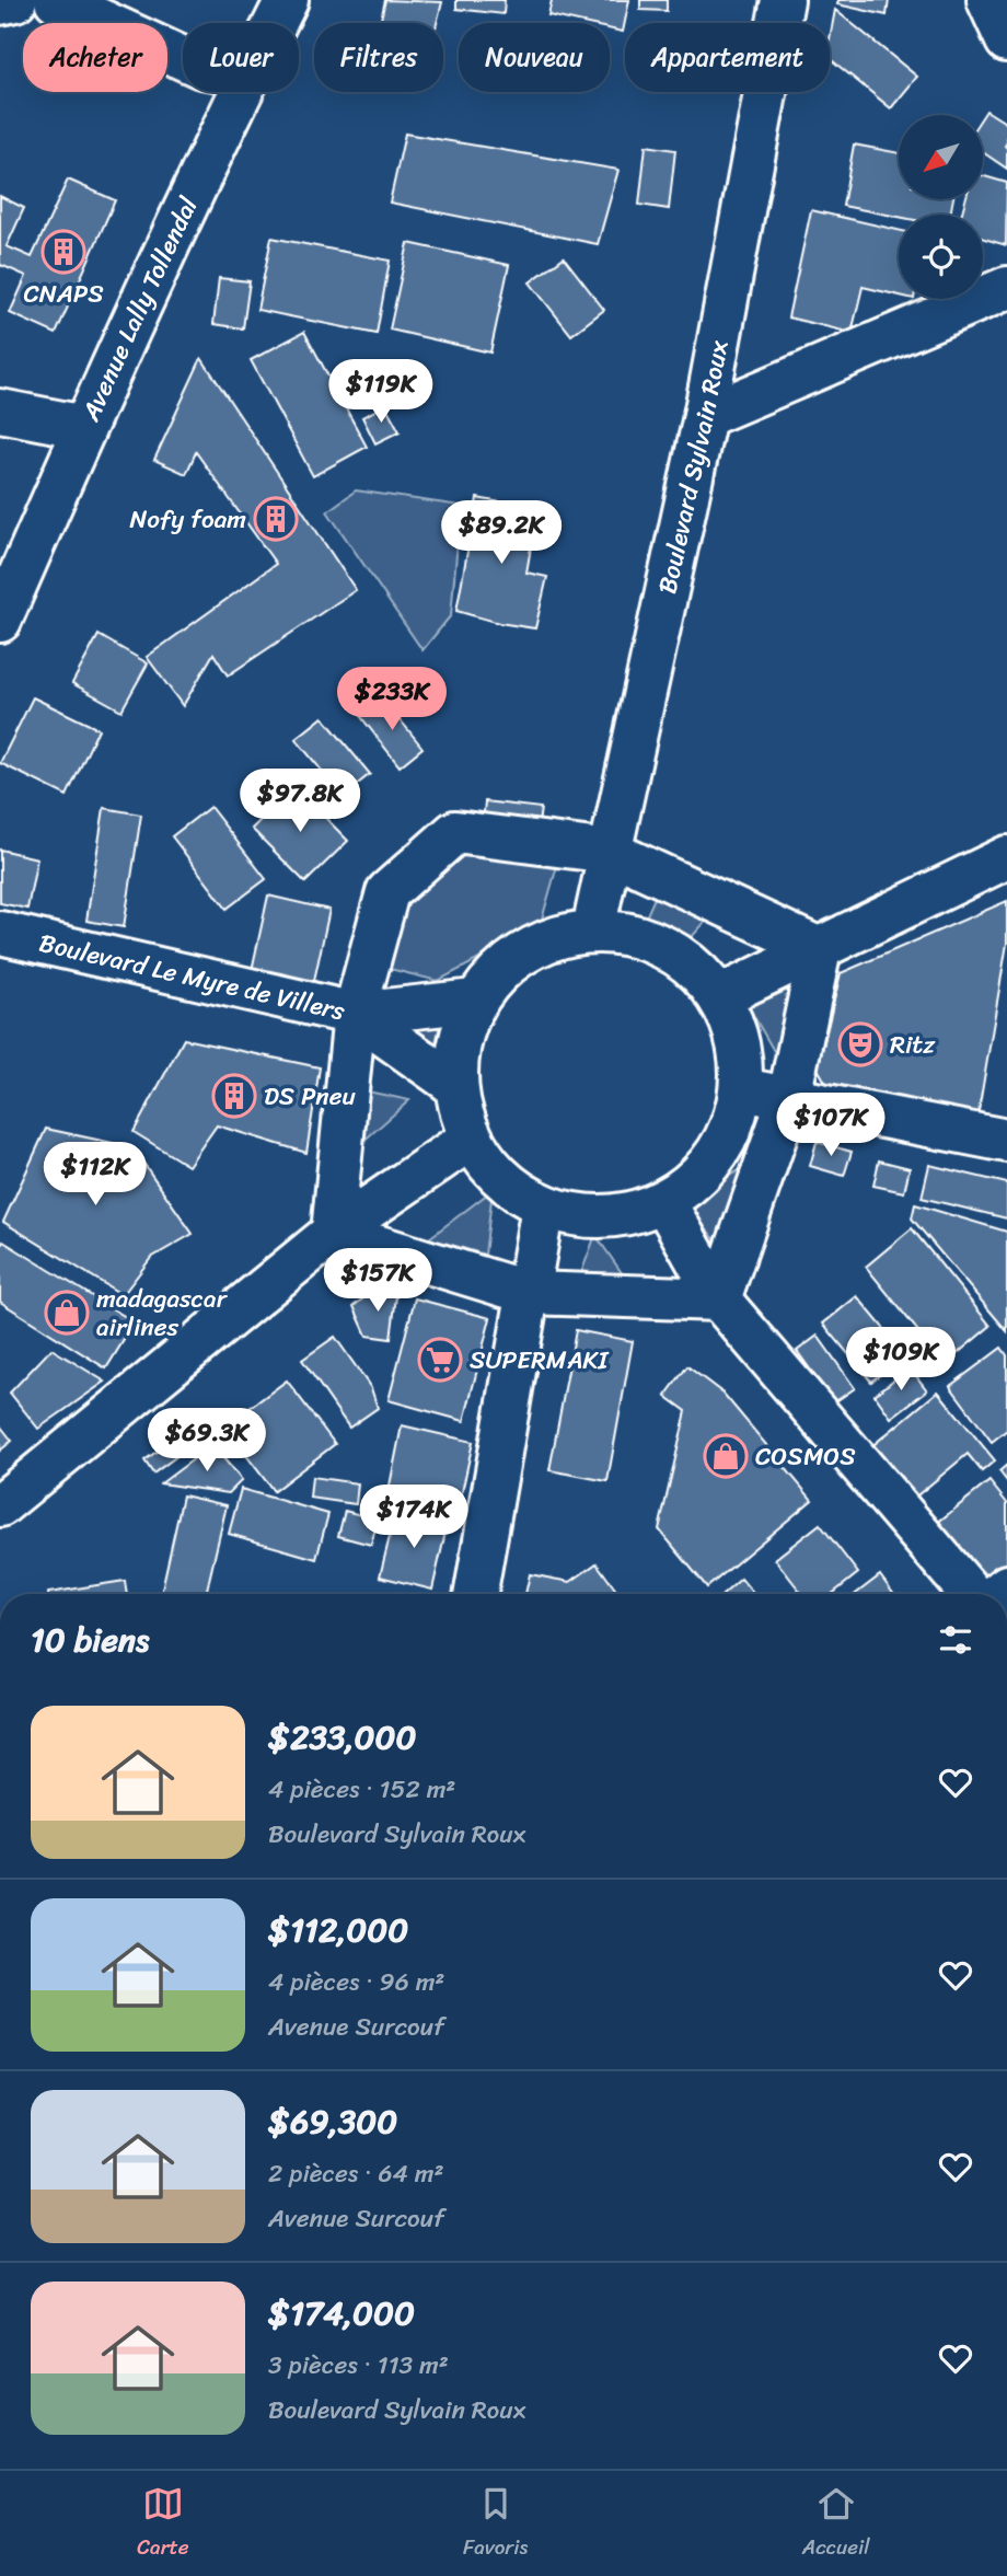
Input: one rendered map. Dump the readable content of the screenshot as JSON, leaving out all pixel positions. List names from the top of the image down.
{
  "streets": {
    "street": ["Avenue Lally Tollendal", "Boulevard Sylvain Roux", "Boulevard Le Myre de Villers"]
  },
  "places": {
    "building": ["CNAPS", "Nofy foam", "DS Pneu"],
    "theatre": ["Ritz"],
    "shop": ["madagascar airlines", "COSMOS"],
    "supermarket": ["SUPERMAKI"]
  },
  "north": "bottom left",
  "page": {
    "chip": [
      "Acheter",
      "Louer",
      "Filtres",
      "Nouveau",
      "Appartement"
    ],
    "price": [
      "$119K",
      "$89.2K",
      "$233K",
      "$97.8K",
      "$107K",
      "$112K",
      "$157K",
      "$109K",
      "$69.3K",
      "$174K"
    ],
    "heading": "10 biens",
    "list": [
      {
        "name": "$233,000",
        "note": "4 pièces · 152 m² · Boulevard Sylvain Roux"
      },
      {
        "name": "$112,000",
        "note": "4 pièces · 96 m² · Avenue Surcouf"
      },
      {
        "name": "$69,300",
        "note": "2 pièces · 64 m² · Avenue Surcouf"
      },
      {
        "name": "$174,000",
        "note": "3 pièces · 113 m² · Boulevard Sylvain Roux"
      }
    ],
    "tabs": ["Carte", "Favoris", "Accueil"]
  }
}
